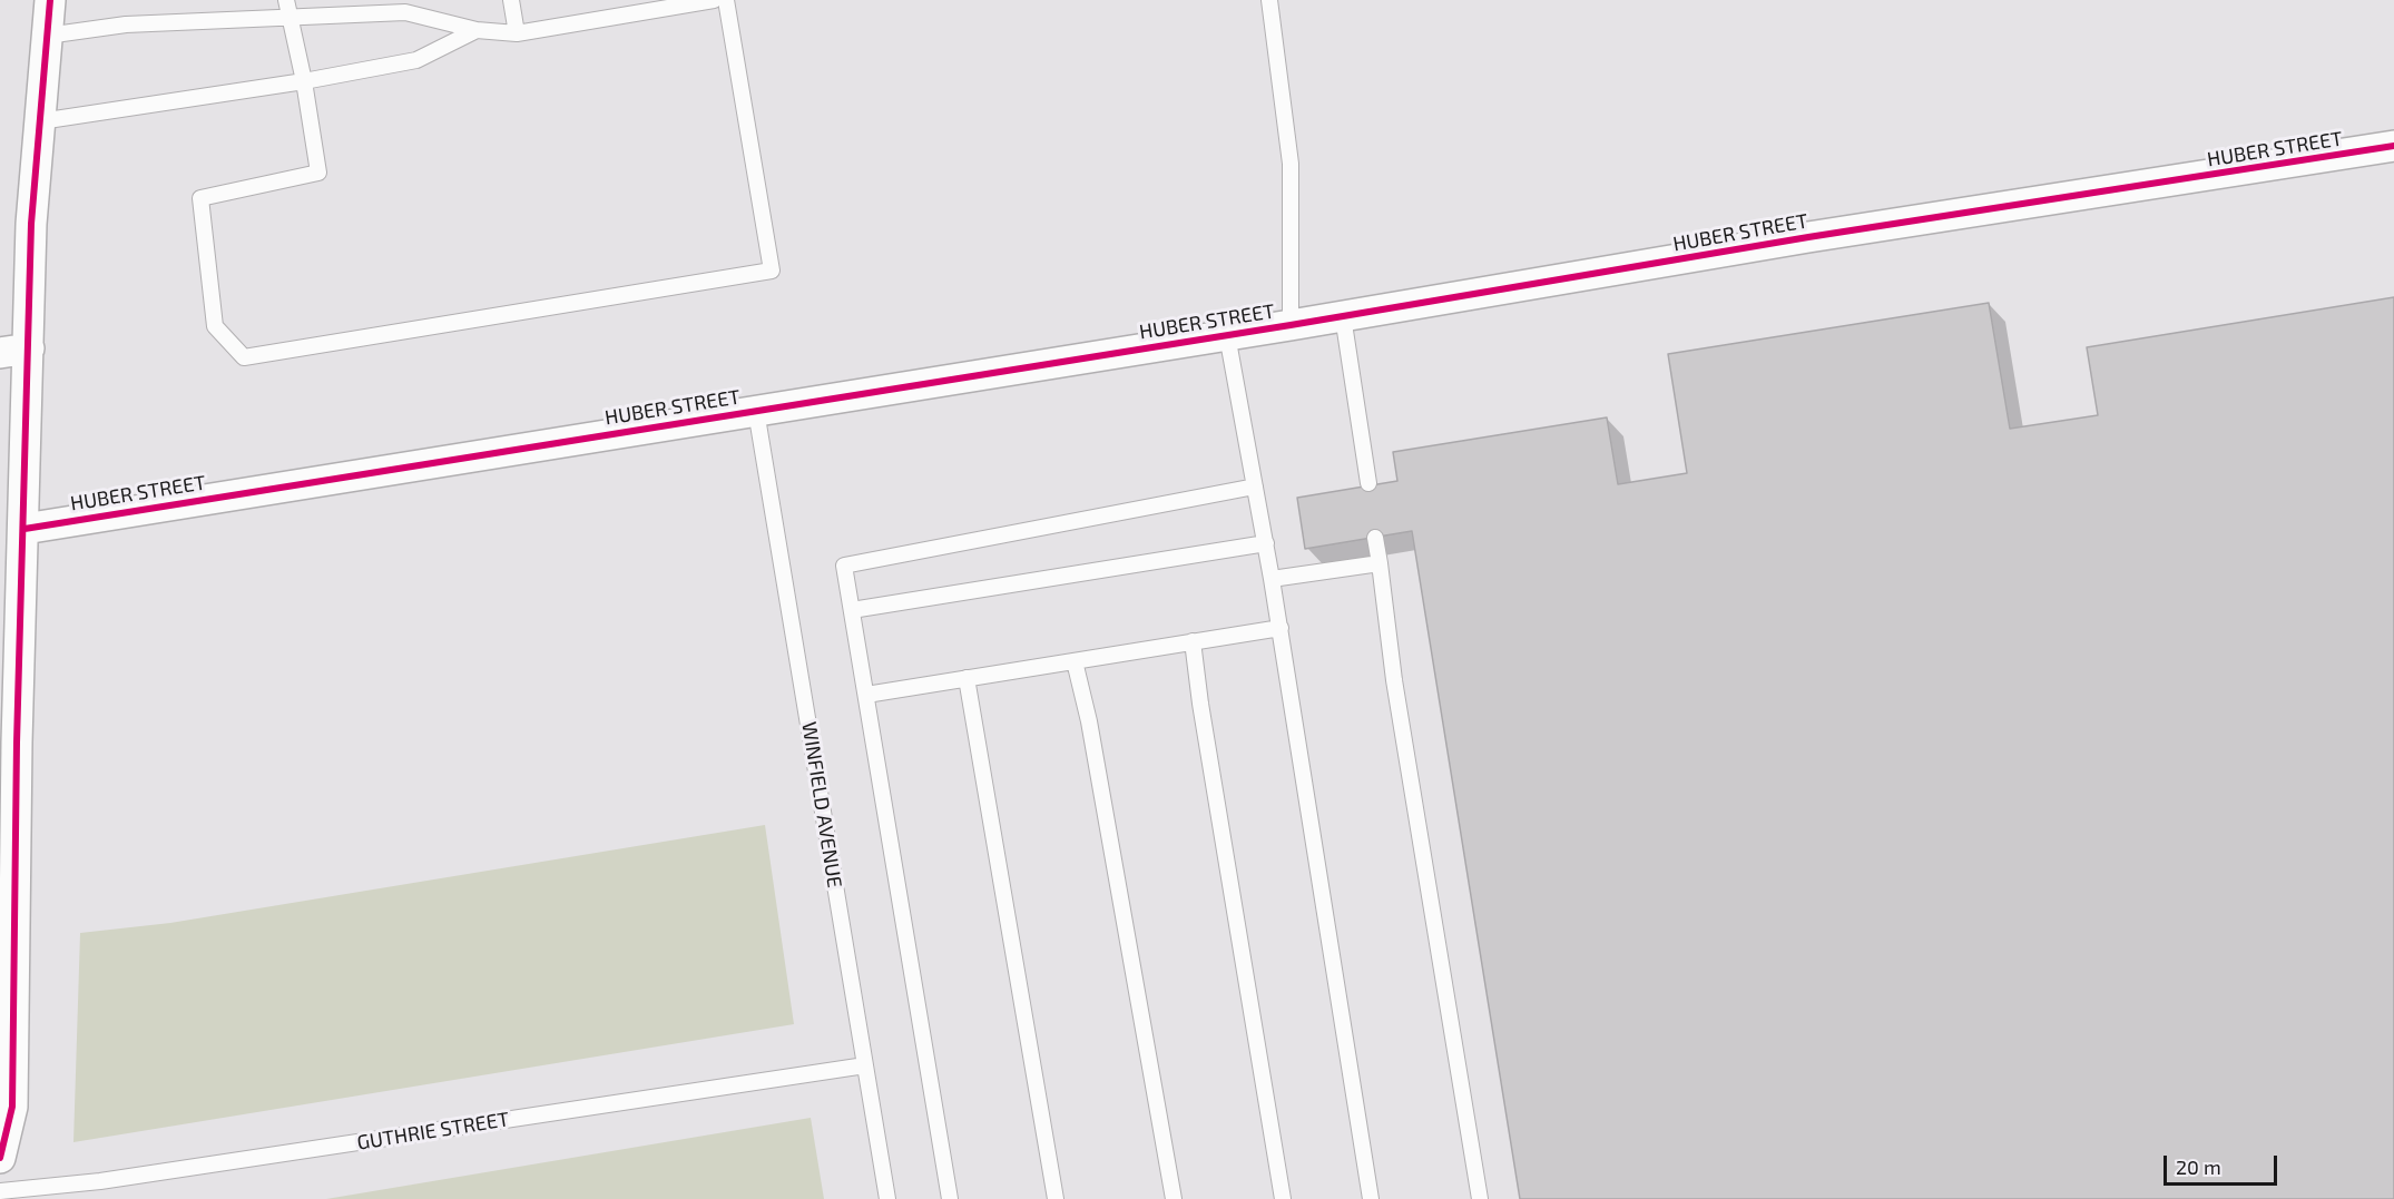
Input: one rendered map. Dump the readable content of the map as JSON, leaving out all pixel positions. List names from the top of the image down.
{
  "streets": {
    "street": ["HUBER STREET"],
    "lane": ["WINFIELD AVENUE", "GUTHRIE STREET"]
  },
  "crossings": [
    ["HUBER STREET", "WINFIELD AVENUE"],
    ["WINFIELD AVENUE", "GUTHRIE STREET"]
  ],
  "scale_bar": "20 m"
}
